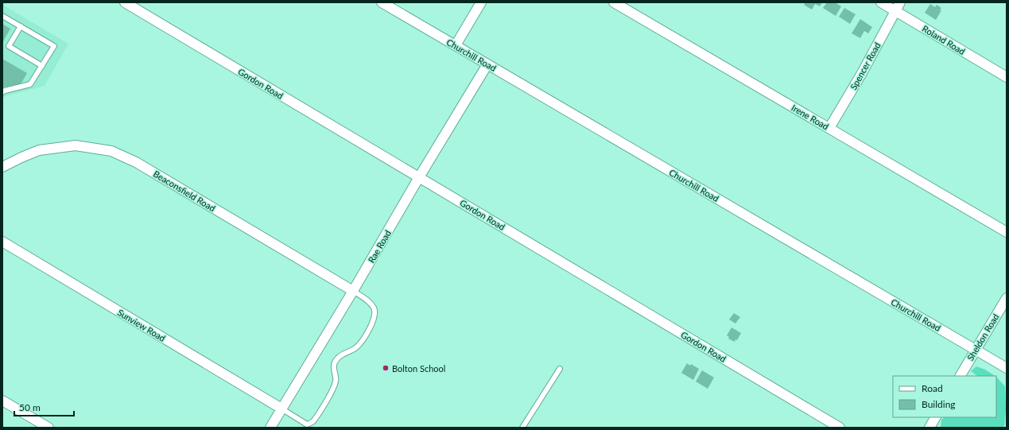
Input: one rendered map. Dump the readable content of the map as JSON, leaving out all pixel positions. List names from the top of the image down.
{
  "streets": {
    "street": [
      "Roland Road",
      "Churchill Road",
      "Spencer Road",
      "Gordon Road",
      "Irene Road",
      "Beaconsfield Road",
      "Rae Road",
      "Sunview Road",
      "Sheldon Road"
    ]
  },
  "crossings": [
    ["Roland Road", "Spencer Road"],
    ["Churchill Road", "Rae Road"],
    ["Churchill Road", "Sheldon Road"],
    ["Spencer Road", "Irene Road"],
    ["Gordon Road", "Rae Road"],
    ["Beaconsfield Road", "Rae Road"],
    ["Rae Road", "Sunview Road"]
  ],
  "places": ["Bolton School"],
  "legend": ["Road", "Building"],
  "scale_bar": "50 m"
}
